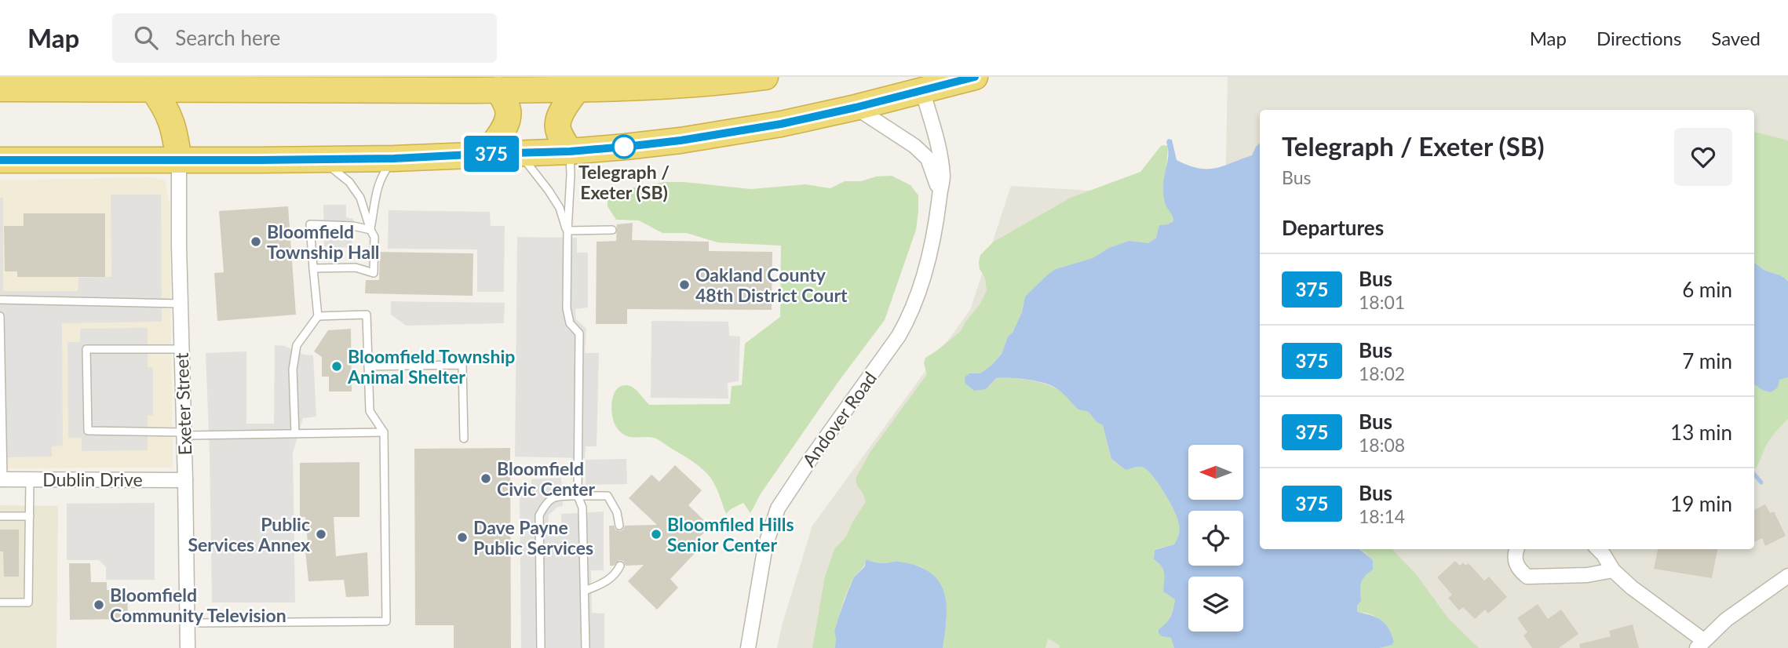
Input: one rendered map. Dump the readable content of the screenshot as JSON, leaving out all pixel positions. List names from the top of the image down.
{
  "streets": {
    "street": ["Exeter Street", "Andover Road", "Dublin Drive"]
  },
  "crossings": [
    ["Exeter Street", "Dublin Drive"]
  ],
  "places": [
    "Telegraph / Exeter (SB)",
    "Bloomfield Township Hall",
    "Oakland County 48th District Court",
    "Bloomfield Township Animal Shelter",
    "Bloomfield Civic Center",
    "Public Services Annex",
    "Bloomfiled Hills Senior Center",
    "Dave Payne Public Services",
    "Bloomfield Community Television"
  ],
  "lines": ["bus line 375"],
  "north": "left",
  "page": {
    "header": "Map",
    "search": "Search here",
    "nav": ["Map", "Directions", "Saved"],
    "on_map": "375",
    "heading": [
      ["Telegraph / Exeter (SB)", "Bus"],
      "Departures"
    ],
    "list": [
      {
        "mark": "375",
        "name": "Bus",
        "note": "18:01",
        "value": "6 min"
      },
      {
        "mark": "375",
        "name": "Bus",
        "note": "18:02",
        "value": "7 min"
      },
      {
        "mark": "375",
        "name": "Bus",
        "note": "18:08",
        "value": "13 min"
      },
      {
        "mark": "375",
        "name": "Bus",
        "note": "18:14",
        "value": "19 min"
      }
    ]
  }
}
